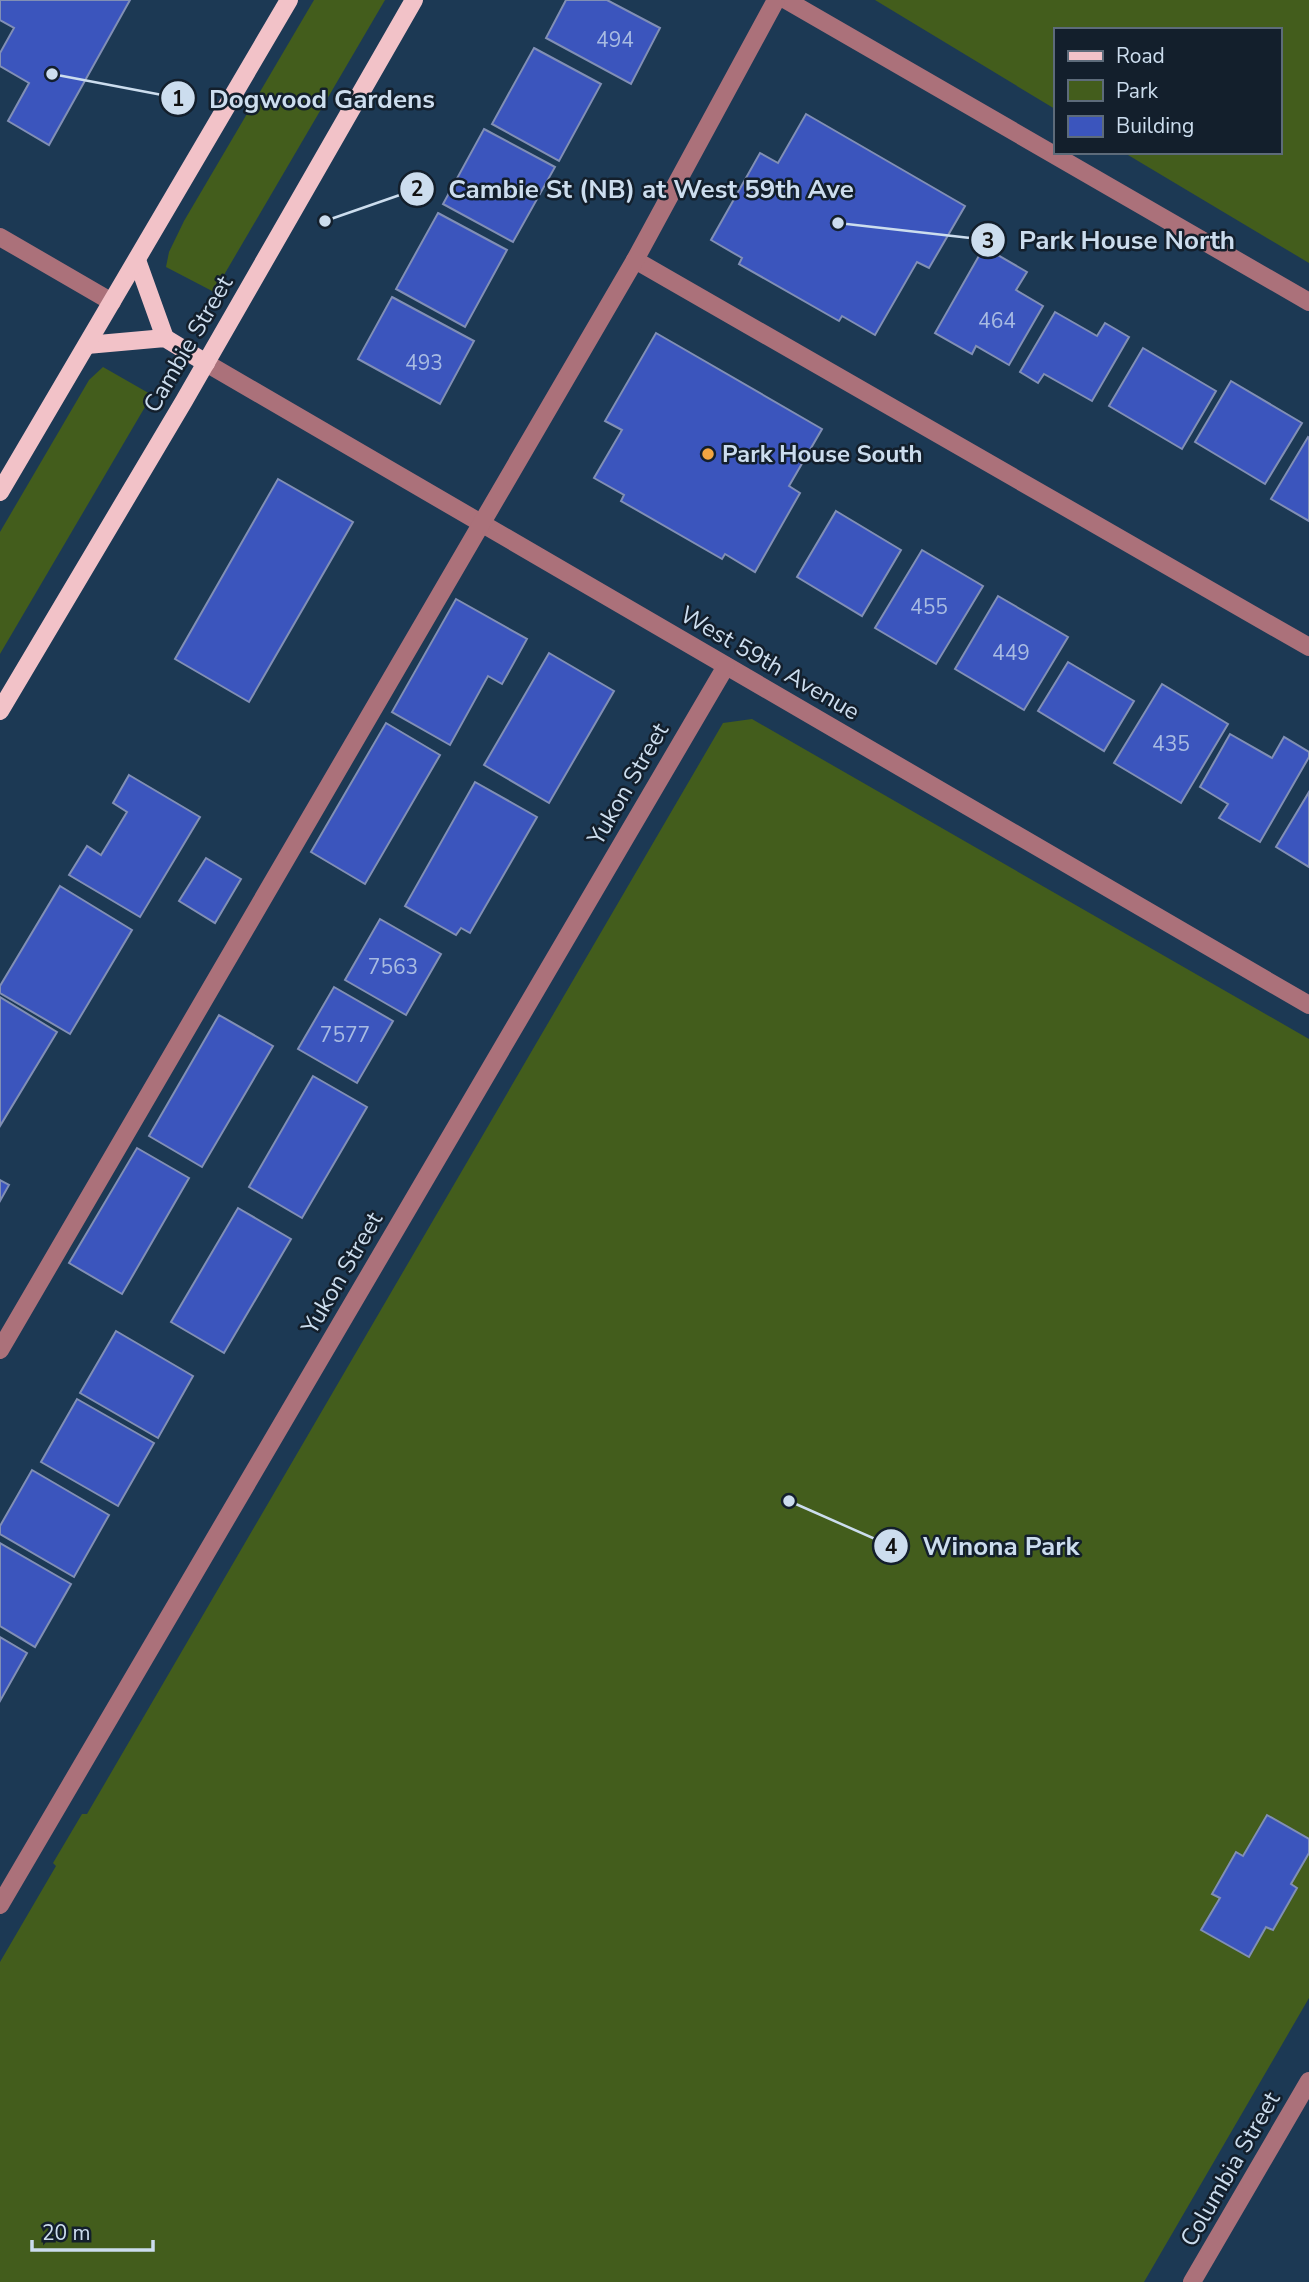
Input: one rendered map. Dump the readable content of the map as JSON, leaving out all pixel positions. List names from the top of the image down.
{
  "streets": {
    "main road": ["Cambie Street"],
    "street": ["West 59th Avenue", "Yukon Street", "Columbia Street"]
  },
  "crossings": [
    ["Cambie Street", "West 59th Avenue"],
    ["West 59th Avenue", "Yukon Street"]
  ],
  "places": [
    "Dogwood Gardens",
    "Cambie St (NB) at West 59th Ave",
    "Park House North",
    "Park House South",
    "Winona Park"
  ],
  "house_numbers": [
    "494",
    "464",
    "493",
    "455",
    "449",
    "435",
    "7563",
    "7577"
  ],
  "legend": ["Road", "Park", "Building"],
  "scale_bar": "20 m"
}
